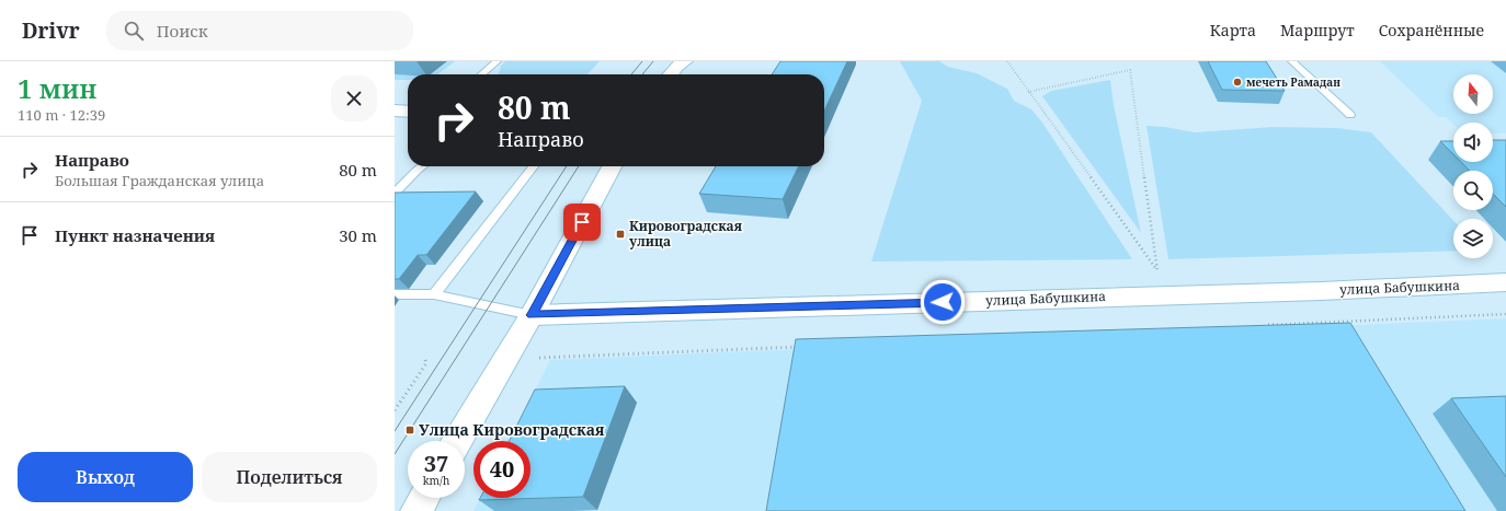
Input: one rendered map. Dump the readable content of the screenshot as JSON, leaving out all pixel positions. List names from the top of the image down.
{
  "streets": {
    "street": ["улица Бабушкина"]
  },
  "places": {
    "other": ["мечеть Рамадан"],
    "transit": ["Кировоградская улица", "Улица Кировоградская"]
  },
  "north": "top",
  "page": {
    "header": "Drivr",
    "search": "Поиск",
    "nav": ["Карта", "Маршрут", "Сохранённые"],
    "heading": ["1 мин", "110 m · 12:39"],
    "turn": ["80 m", "Направо"],
    "list": [
      {
        "name": "Направо",
        "note": "Большая Гражданская улица",
        "value": "80 m"
      },
      {
        "name": "Пункт назначения",
        "value": "30 m"
      }
    ],
    "speed": "37 km/h",
    "limit": "40",
    "buttons": ["Выход", "Поделиться"]
  }
}
